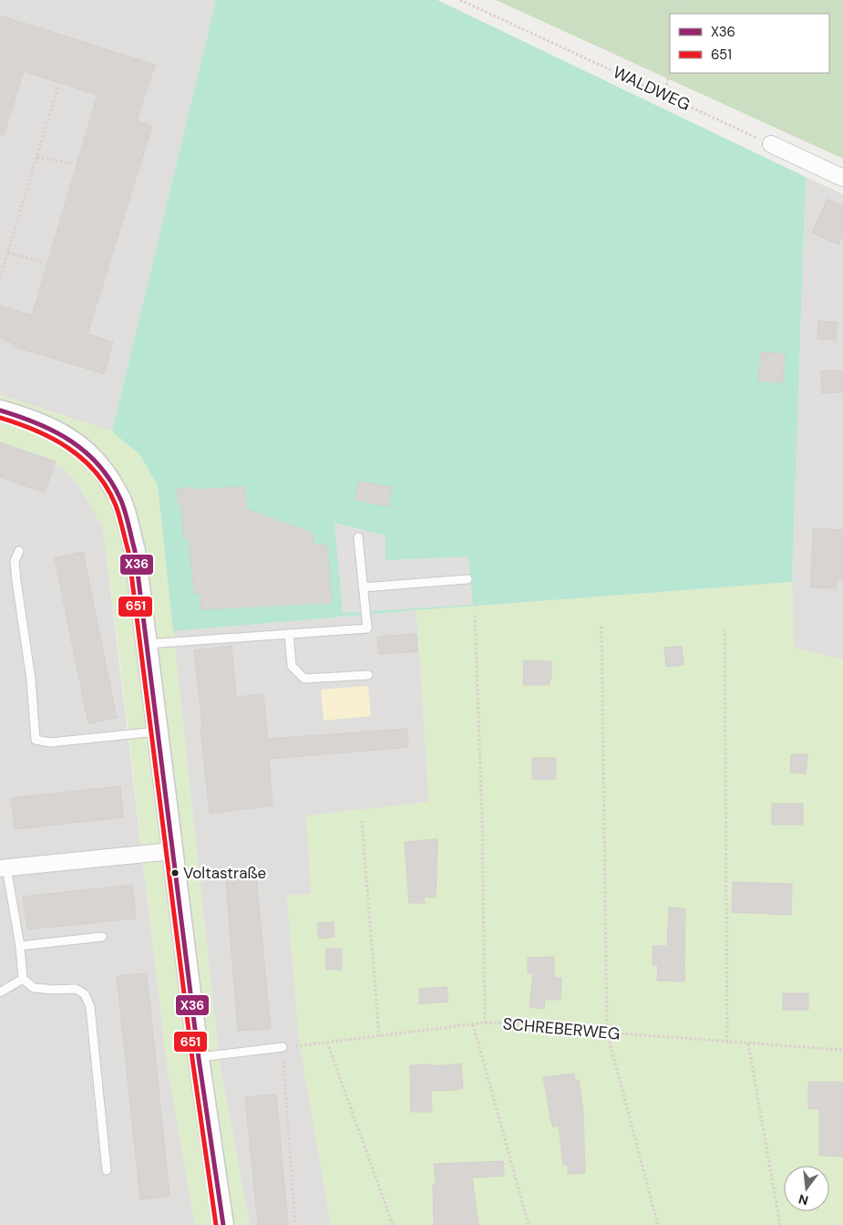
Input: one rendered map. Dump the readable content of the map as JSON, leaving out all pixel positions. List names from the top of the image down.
{
  "streets": {
    "path": ["WALDWEG", "SCHREBERWEG"]
  },
  "places": ["Voltastraße"],
  "lines": ["transit line X36", "transit line 651"],
  "legend": ["X36", "651"],
  "north": "bottom"
}
